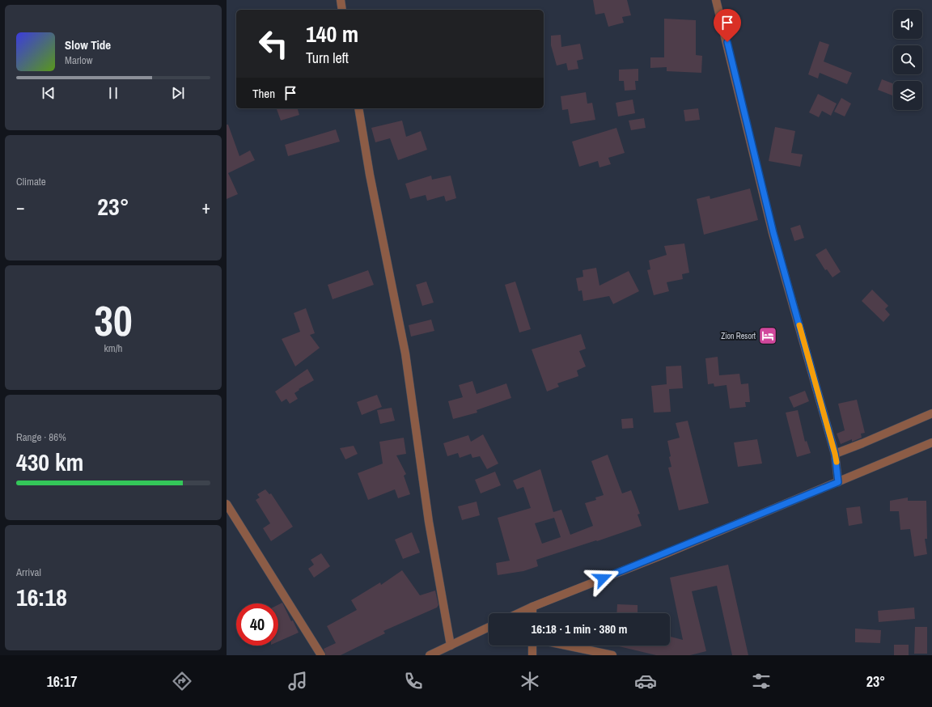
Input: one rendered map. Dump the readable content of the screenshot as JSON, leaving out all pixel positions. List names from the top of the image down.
{
  "places": {
    "hotel": ["Zion Resort"]
  },
  "page": {
    "turn": ["140 m", "Turn left"],
    "song": ["Slow Tide", "Marlow"],
    "then": "Then",
    "tile": [
      "Climate",
      ["30", "km/h"],
      ["Range · 86%", "430 km"],
      ["Arrival", "16:18"]
    ],
    "heat": ["−", "23°", "+"],
    "limit": "40",
    "trip": "16:18 · 1 min · 380 m",
    "tabs": ["16:17", "23°"]
  }
}
